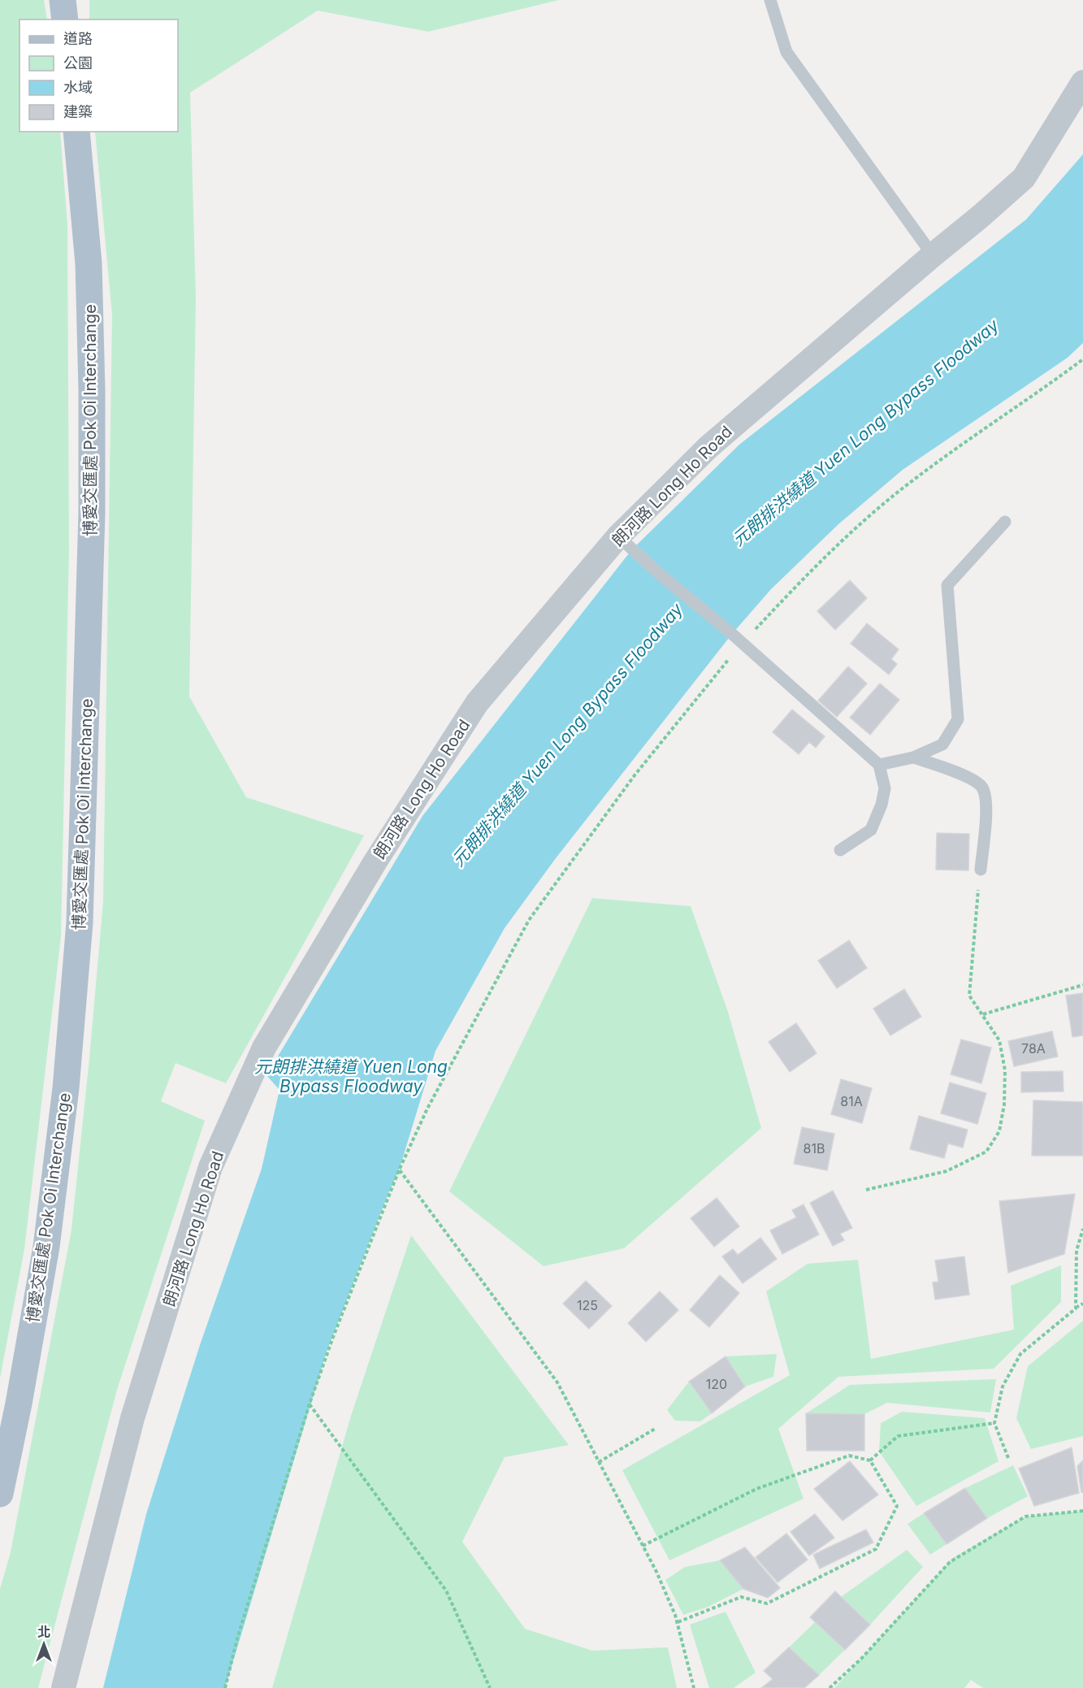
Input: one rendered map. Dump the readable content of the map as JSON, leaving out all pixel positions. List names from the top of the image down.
{
  "streets": {
    "main road": ["博愛交匯處 Pok Oi Interchange"],
    "street": ["朗河路 Long Ho Road"]
  },
  "water": ["元朗排洪繞道 Yuen Long Bypass Floodway"],
  "house_numbers": [
    "78A",
    "81A",
    "81B",
    "125",
    "120"
  ],
  "legend": [
    "道路",
    "公園",
    "水域",
    "建築"
  ],
  "north": "top"
}
